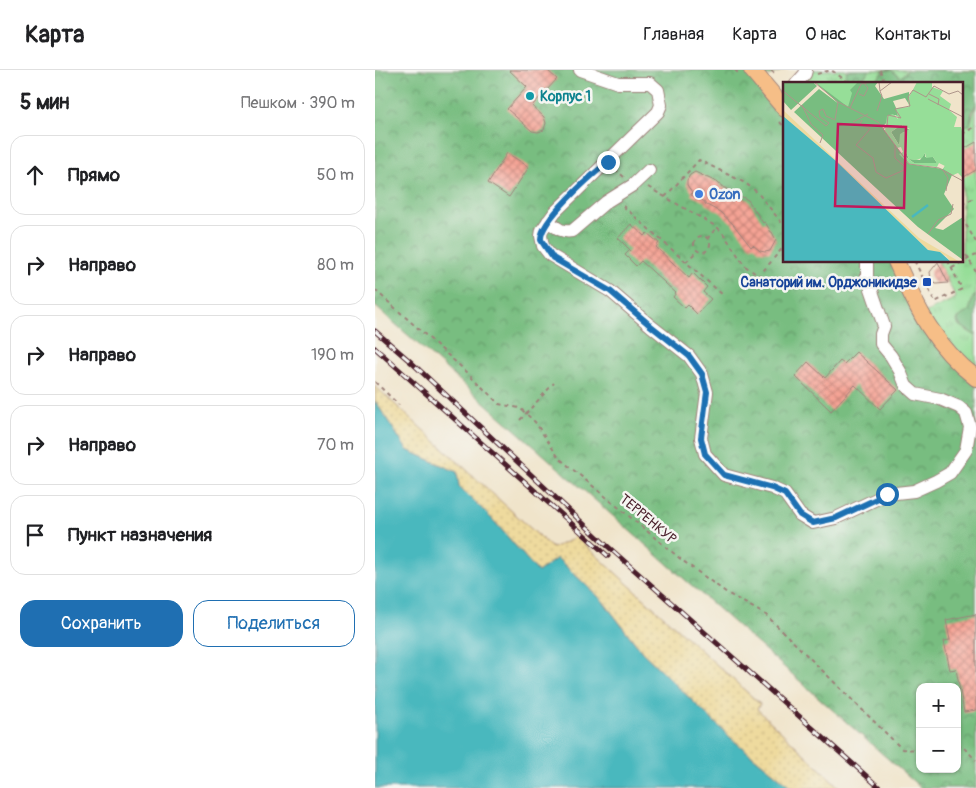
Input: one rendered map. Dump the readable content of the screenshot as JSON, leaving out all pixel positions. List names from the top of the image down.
{
  "streets": {
    "path": ["ТЕРРЕНКУР"]
  },
  "places": {
    "other": ["Корпус 1", "Ozon"],
    "transit": ["Санаторий им. Орджоникидзе"]
  },
  "page": {
    "header": "Карта",
    "nav": [
      "Главная",
      "Карта",
      "О нас",
      "Контакты"
    ],
    "heading": ["5 мин", "Пешком · 390 m"],
    "list": [
      ["Прямо", "50 m"],
      ["Направо", "80 m"],
      ["Направо", "190 m"],
      ["Направо", "70 m"],
      "Пункт назначения"
    ],
    "buttons": ["Сохранить", "Поделиться"],
    "map_buttons": ["+", "−"]
  }
}
